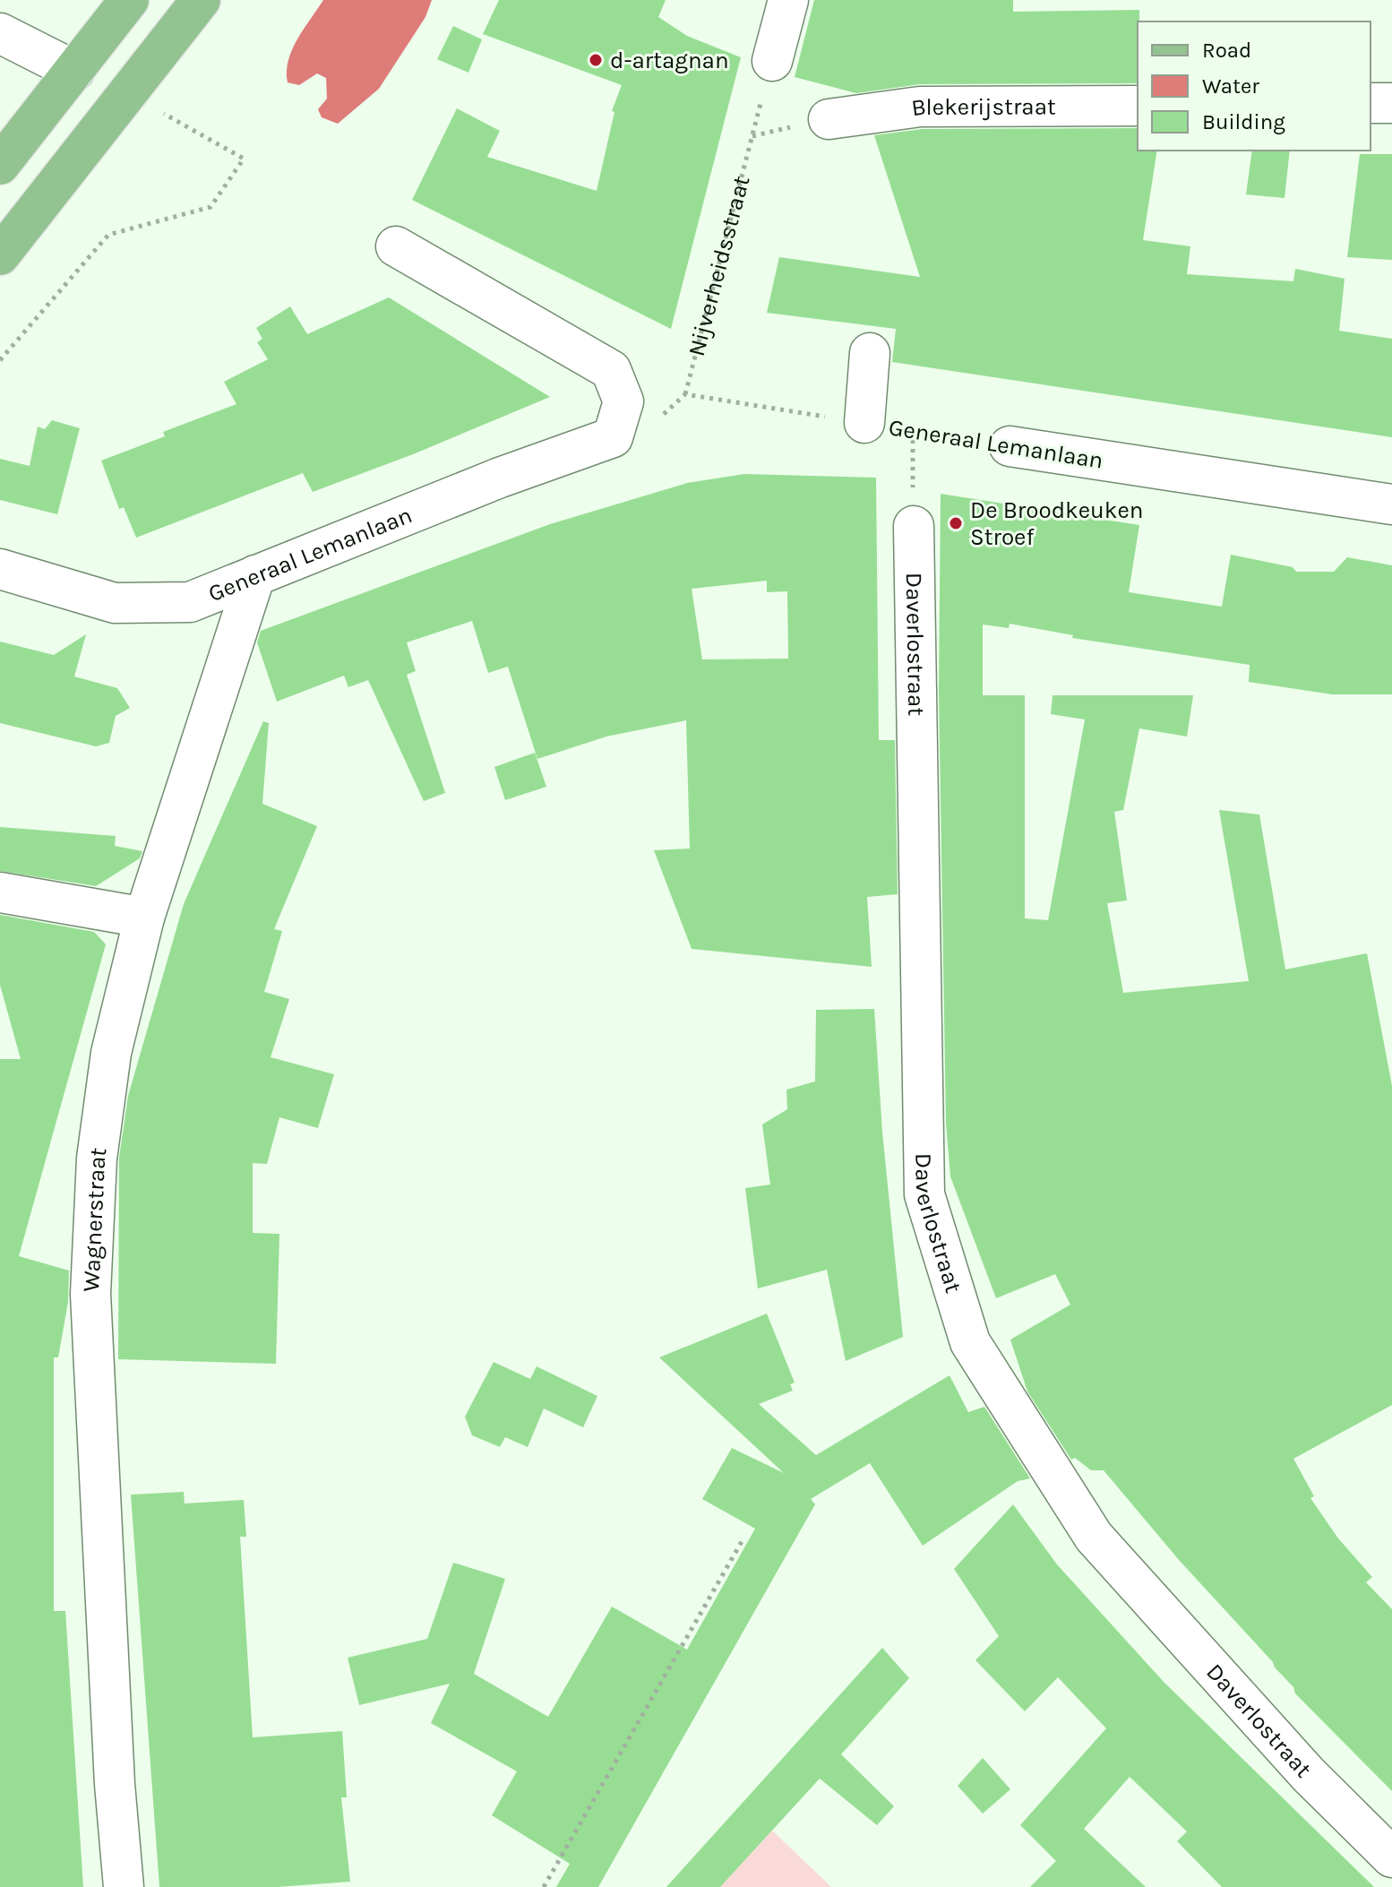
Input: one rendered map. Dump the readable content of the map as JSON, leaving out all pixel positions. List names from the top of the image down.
{
  "streets": {
    "street": [
      "Blekerijstraat",
      "Generaal Lemanlaan",
      "Daverlostraat",
      "Wagnerstraat"
    ],
    "path": ["Nijverheidsstraat"]
  },
  "crossings": [
    ["Nijverheidsstraat", "Generaal Lemanlaan"],
    ["Generaal Lemanlaan", "Wagnerstraat"]
  ],
  "places": ["d-artagnan", "De Broodkeuken Stroef"],
  "legend": ["Road", "Water", "Building"]
}
